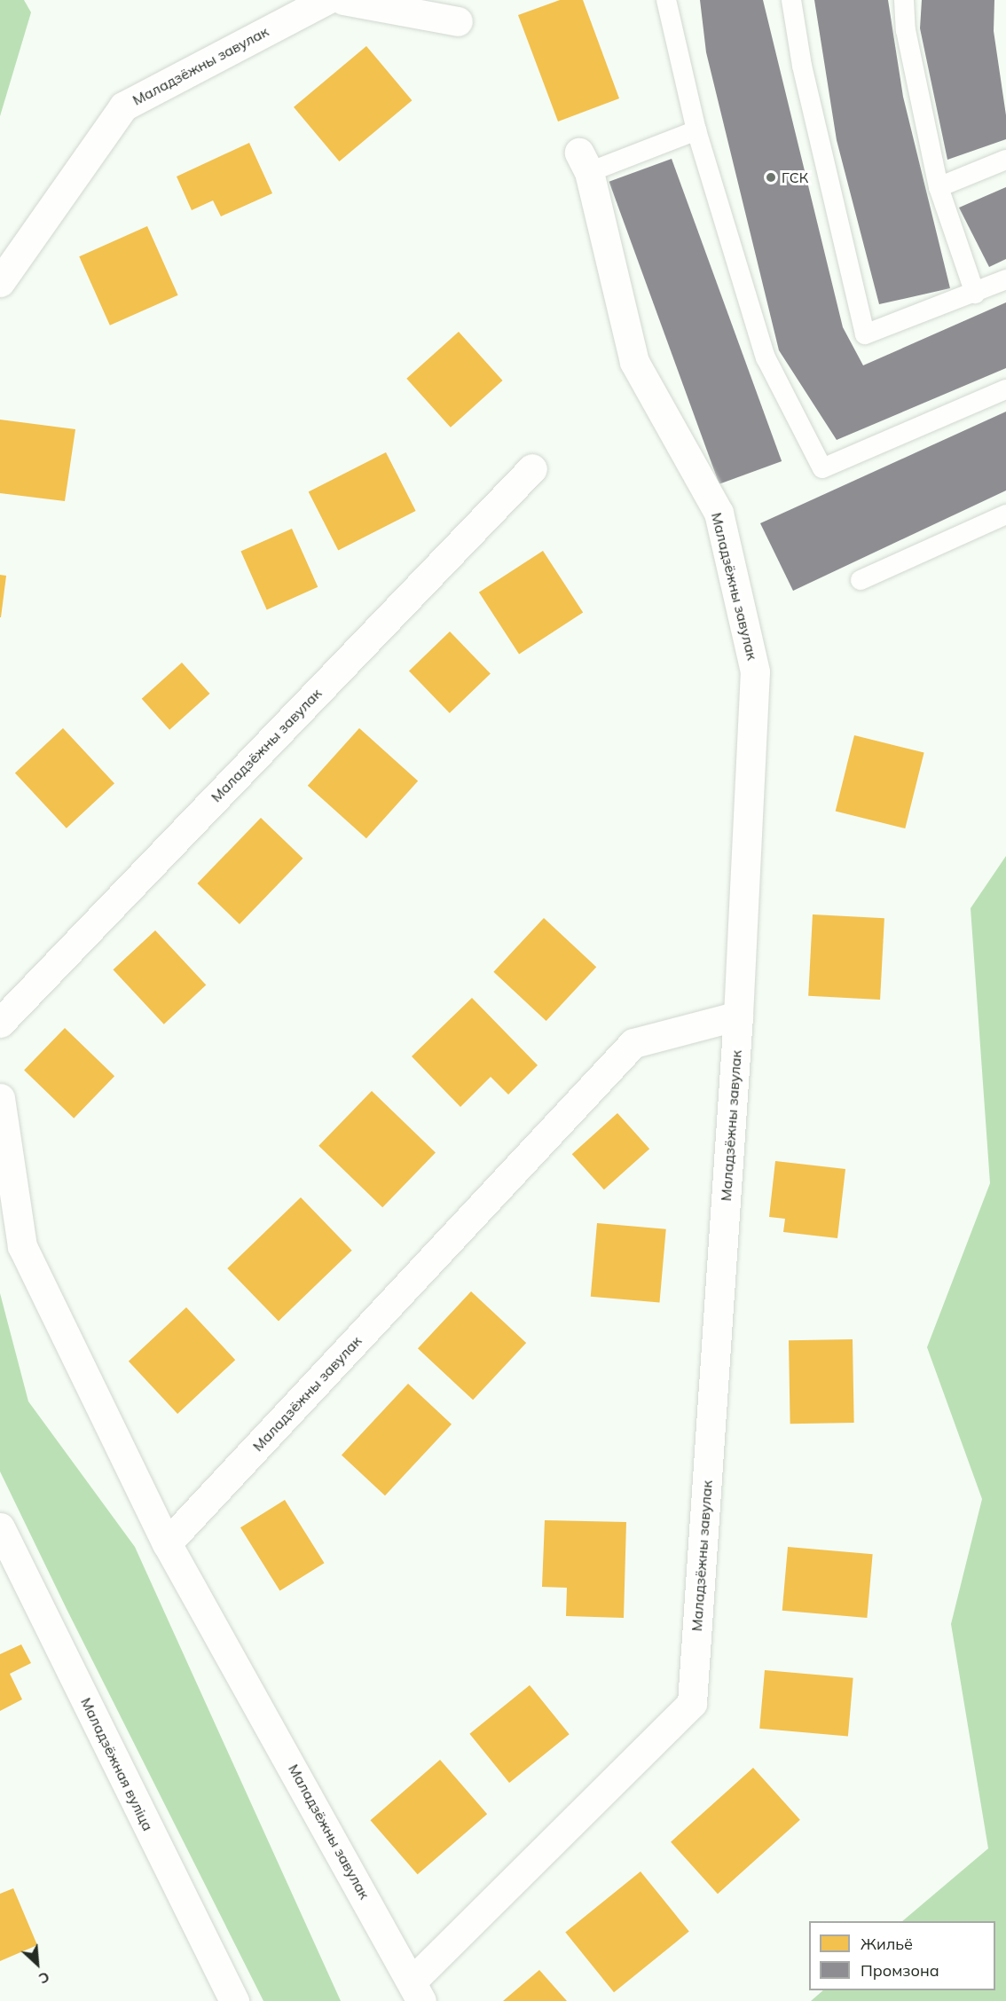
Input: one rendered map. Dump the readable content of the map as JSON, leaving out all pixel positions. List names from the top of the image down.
{
  "streets": {
    "street": ["Маладзёжны завулак", "Маладзёжная вуліца"]
  },
  "places": ["ГСК"],
  "legend": ["Жильё", "Промзона"],
  "north": "bottom right"
}
